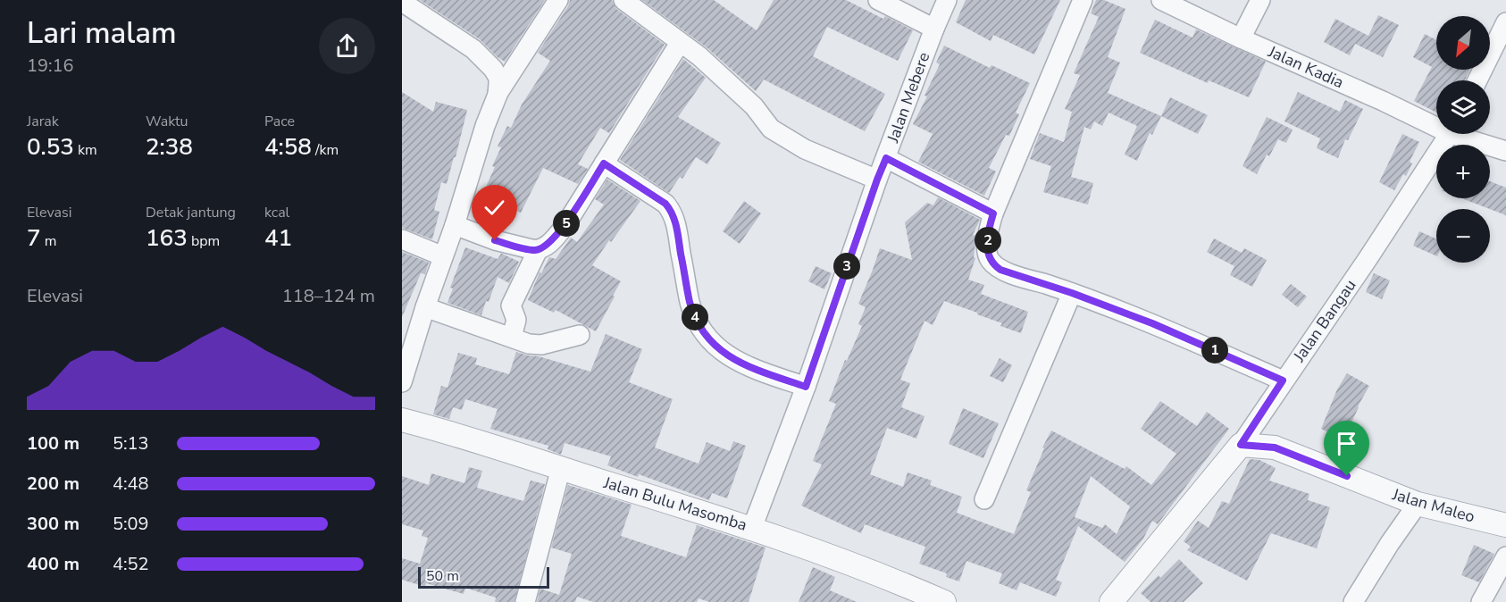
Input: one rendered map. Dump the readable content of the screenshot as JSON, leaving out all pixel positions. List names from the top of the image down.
{
  "streets": {
    "street": [
      "Jalan Kadia",
      "Jalan Mebere",
      "Jalan Bangau",
      "Jalan Bulu Masomba",
      "Jalan Maleo"
    ]
  },
  "crossings": [
    ["Jalan Mebere", "Jalan Bulu Masomba"],
    ["Jalan Bangau", "Jalan Maleo"]
  ],
  "scale_bar": "50 m",
  "north": "bottom left",
  "page": {
    "heading": ["Lari malam", "19:16"],
    "map_buttons": ["+", "−"],
    "stats": [
      ["Jarak", "0.53 km"],
      ["Waktu", "2:38"],
      ["Pace", "4:58 /km"],
      ["Elevasi", "7 m"],
      ["Detak jantung", "163 bpm"],
      ["kcal", "41"]
    ],
    "pins": [
      "5",
      "2",
      "3",
      "4",
      "1"
    ],
    "chart": ["Elevasi", "118–124 m"],
    "list": [
      {
        "name": "100 m",
        "note": "5:13"
      },
      {
        "name": "200 m",
        "note": "4:48"
      },
      {
        "name": "300 m",
        "note": "5:09"
      },
      {
        "name": "400 m",
        "note": "4:52"
      }
    ],
    "scale": "50 m"
  }
}
